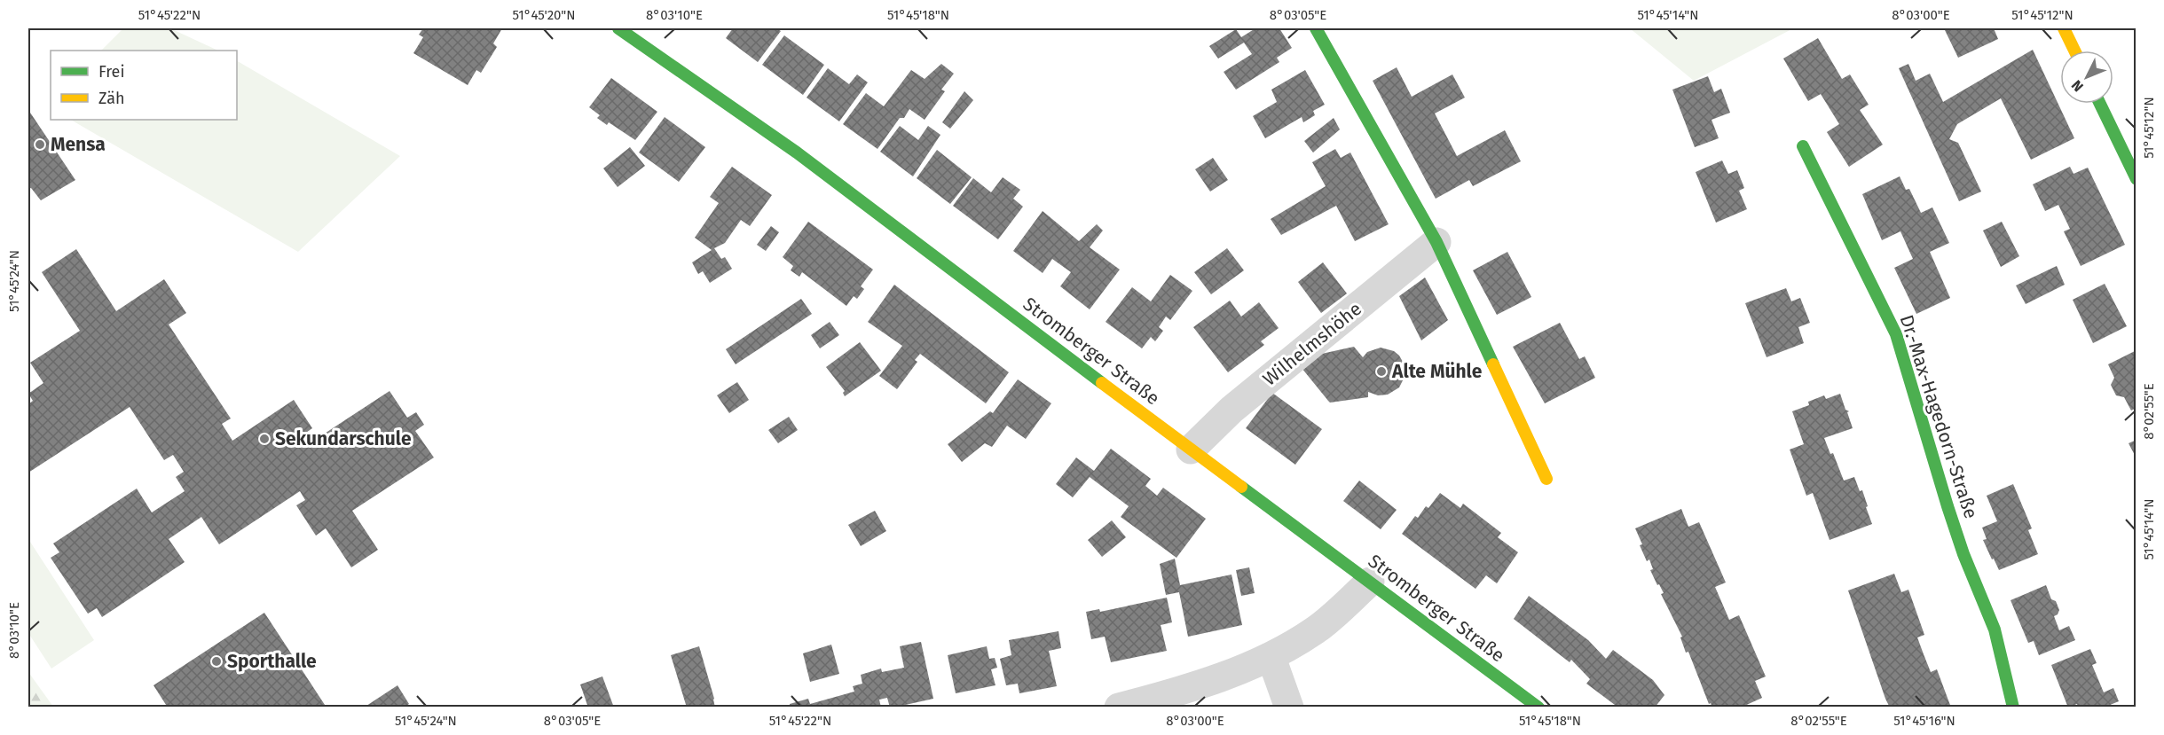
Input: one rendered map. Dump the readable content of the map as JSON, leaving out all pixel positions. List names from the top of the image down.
{
  "streets": {
    "street": ["Wilhelmshöhe", "Stromberger Straße", "Dr.-Max-Hagedorn-Straße"]
  },
  "crossings": [
    ["Wilhelmshöhe", "Stromberger Straße"]
  ],
  "places": [
    "Mensa",
    "Alte Mühle",
    "Sekundarschule",
    "Sporthalle"
  ],
  "legend": ["Frei", "Zäh"],
  "north": "bottom left",
  "coordinates": [
    "51°45'22\"N",
    "51°45'20\"N",
    "8°03'10\"E",
    "51°45'18\"N",
    "8°03'05\"E",
    "51°45'14\"N",
    "8°03'00\"E",
    "51°45'12\"N",
    "51°45'24\"N",
    "8°02'55\"E",
    "51°45'16\"N"
  ]
}
